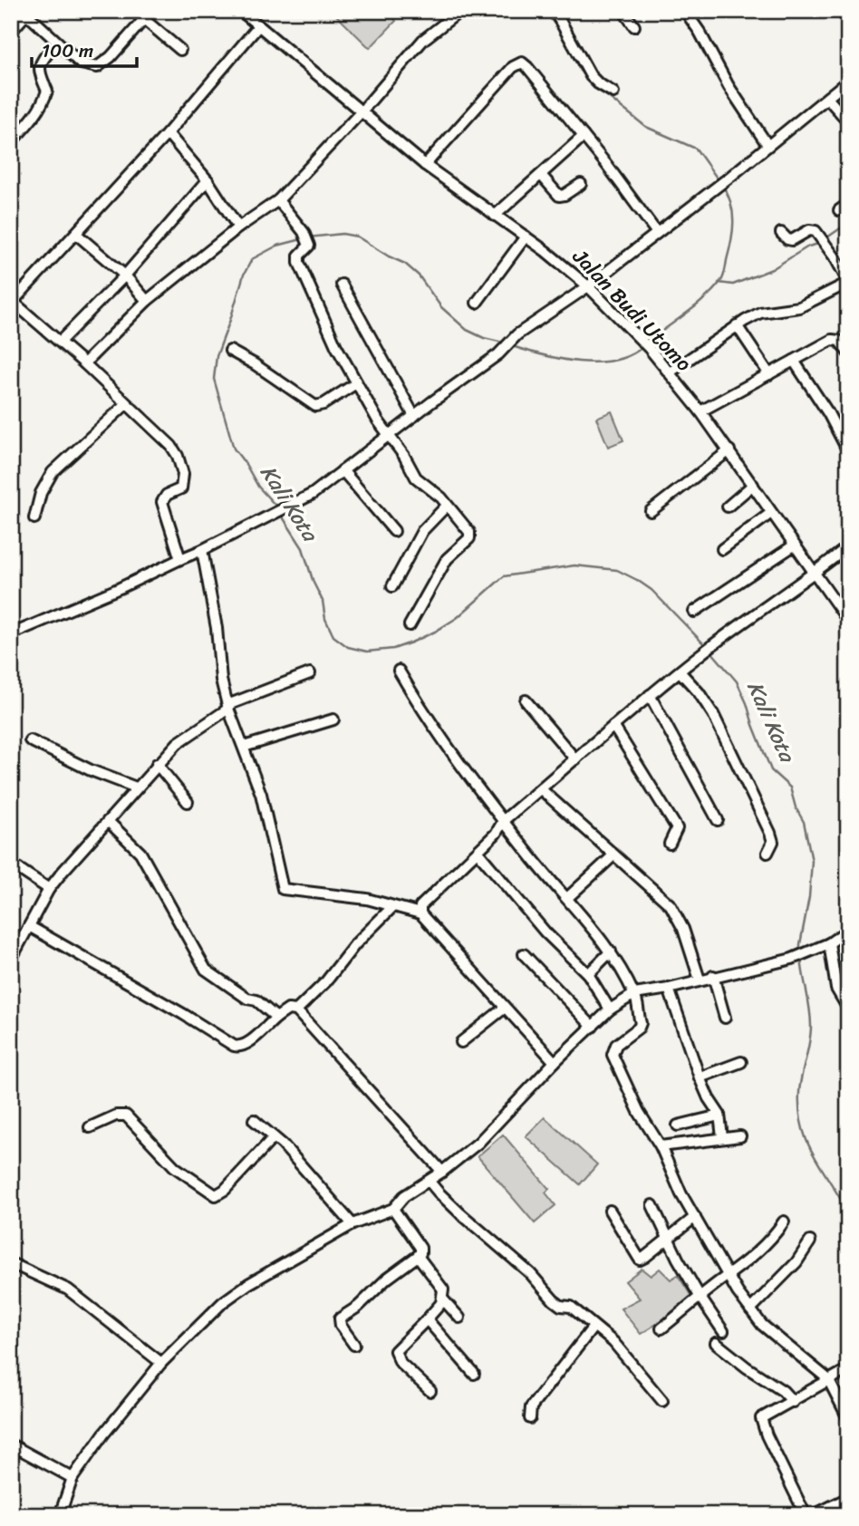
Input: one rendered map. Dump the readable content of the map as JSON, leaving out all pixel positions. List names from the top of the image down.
{
  "streets": {
    "street": ["Jalan Budi Utomo"]
  },
  "water": ["Kali Kota"],
  "scale_bar": "100 m"
}
